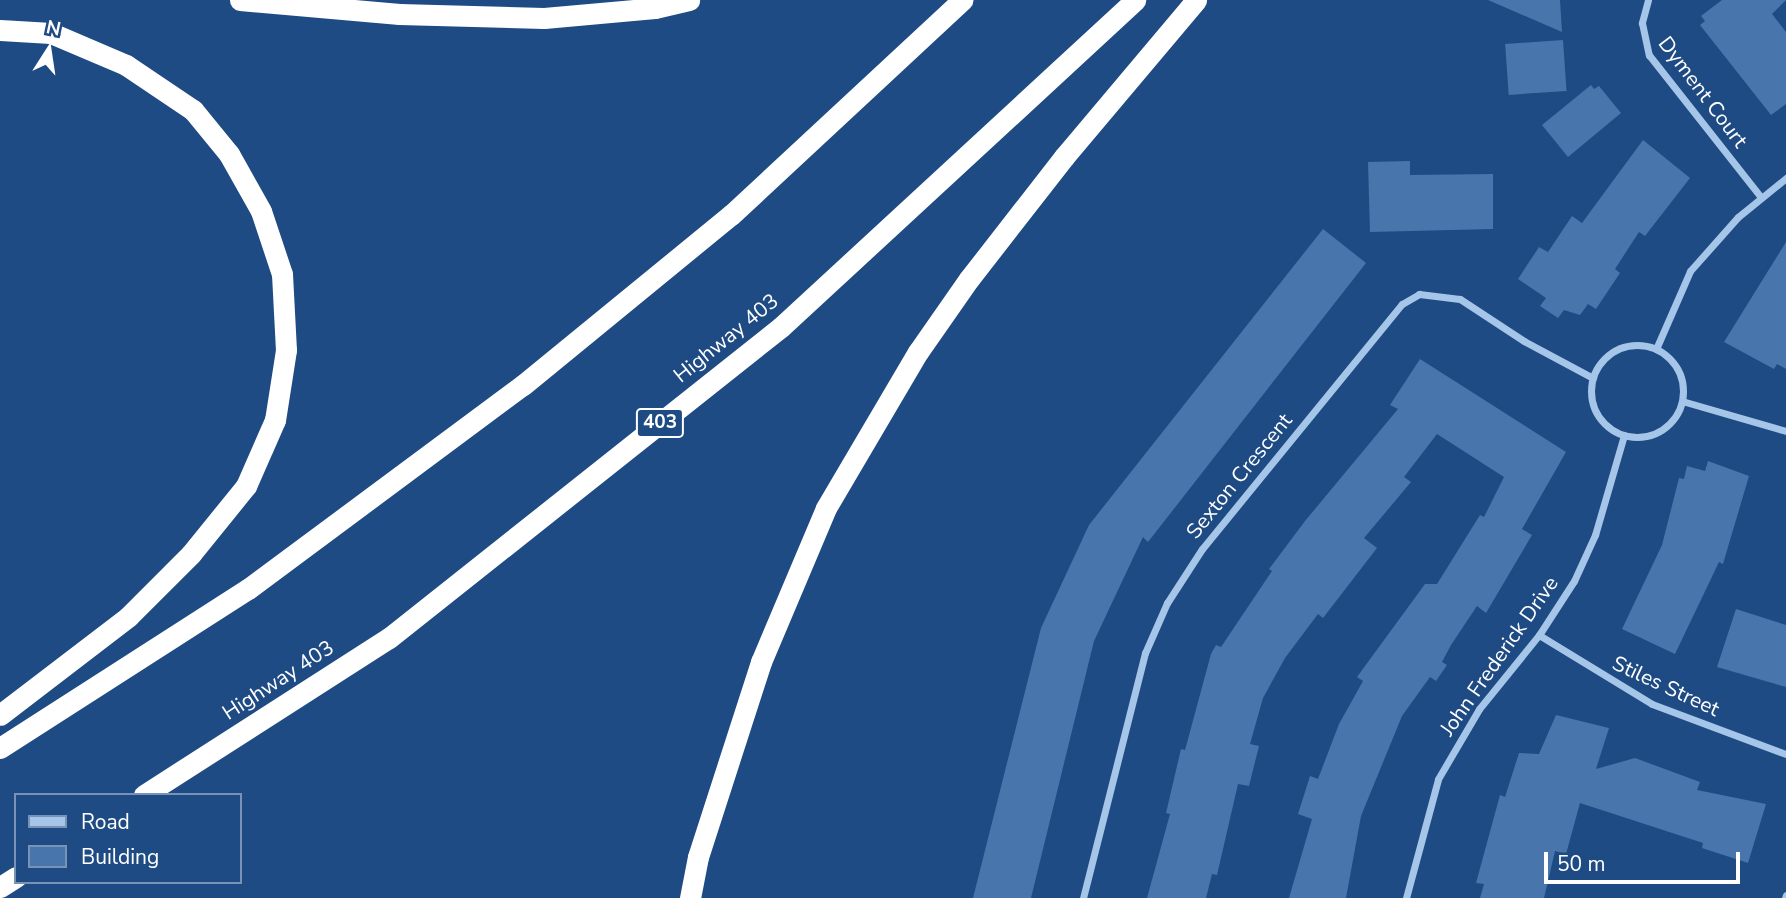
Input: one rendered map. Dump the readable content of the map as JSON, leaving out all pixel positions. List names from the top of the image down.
{
  "streets": {
    "highway": ["Highway 403", "403"],
    "street": [
      "Dyment Court",
      "Sexton Crescent",
      "John Frederick Drive",
      "Stiles Street"
    ]
  },
  "crossings": [
    ["Sexton Crescent", "John Frederick Drive"],
    ["John Frederick Drive", "Stiles Street"]
  ],
  "legend": ["Road", "Building"],
  "scale_bar": "50 m",
  "north": "top"
}
